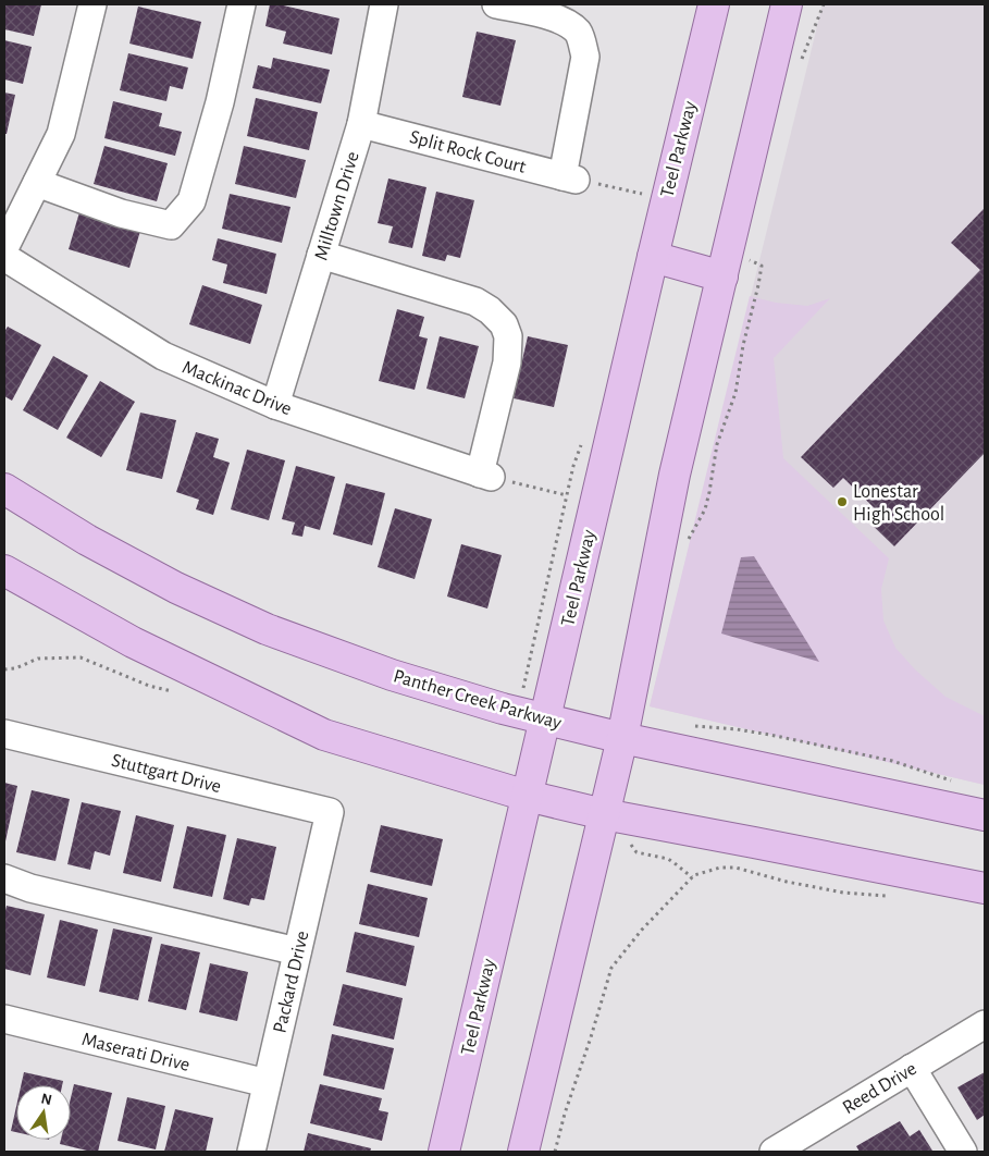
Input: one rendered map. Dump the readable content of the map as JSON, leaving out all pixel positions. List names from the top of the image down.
{
  "streets": {
    "main road": ["Teel Parkway", "Panther Creek Parkway"],
    "street": [
      "Split Rock Court",
      "Milltown Drive",
      "Mackinac Drive",
      "Stuttgart Drive",
      "Packard Drive",
      "Maserati Drive",
      "Reed Drive"
    ]
  },
  "crossings": [
    ["Teel Parkway", "Panther Creek Parkway"],
    ["Split Rock Court", "Milltown Drive"],
    ["Milltown Drive", "Mackinac Drive"],
    ["Stuttgart Drive", "Packard Drive"],
    ["Packard Drive", "Maserati Drive"]
  ],
  "places": ["Lonestar High School"],
  "north": "top"
}
